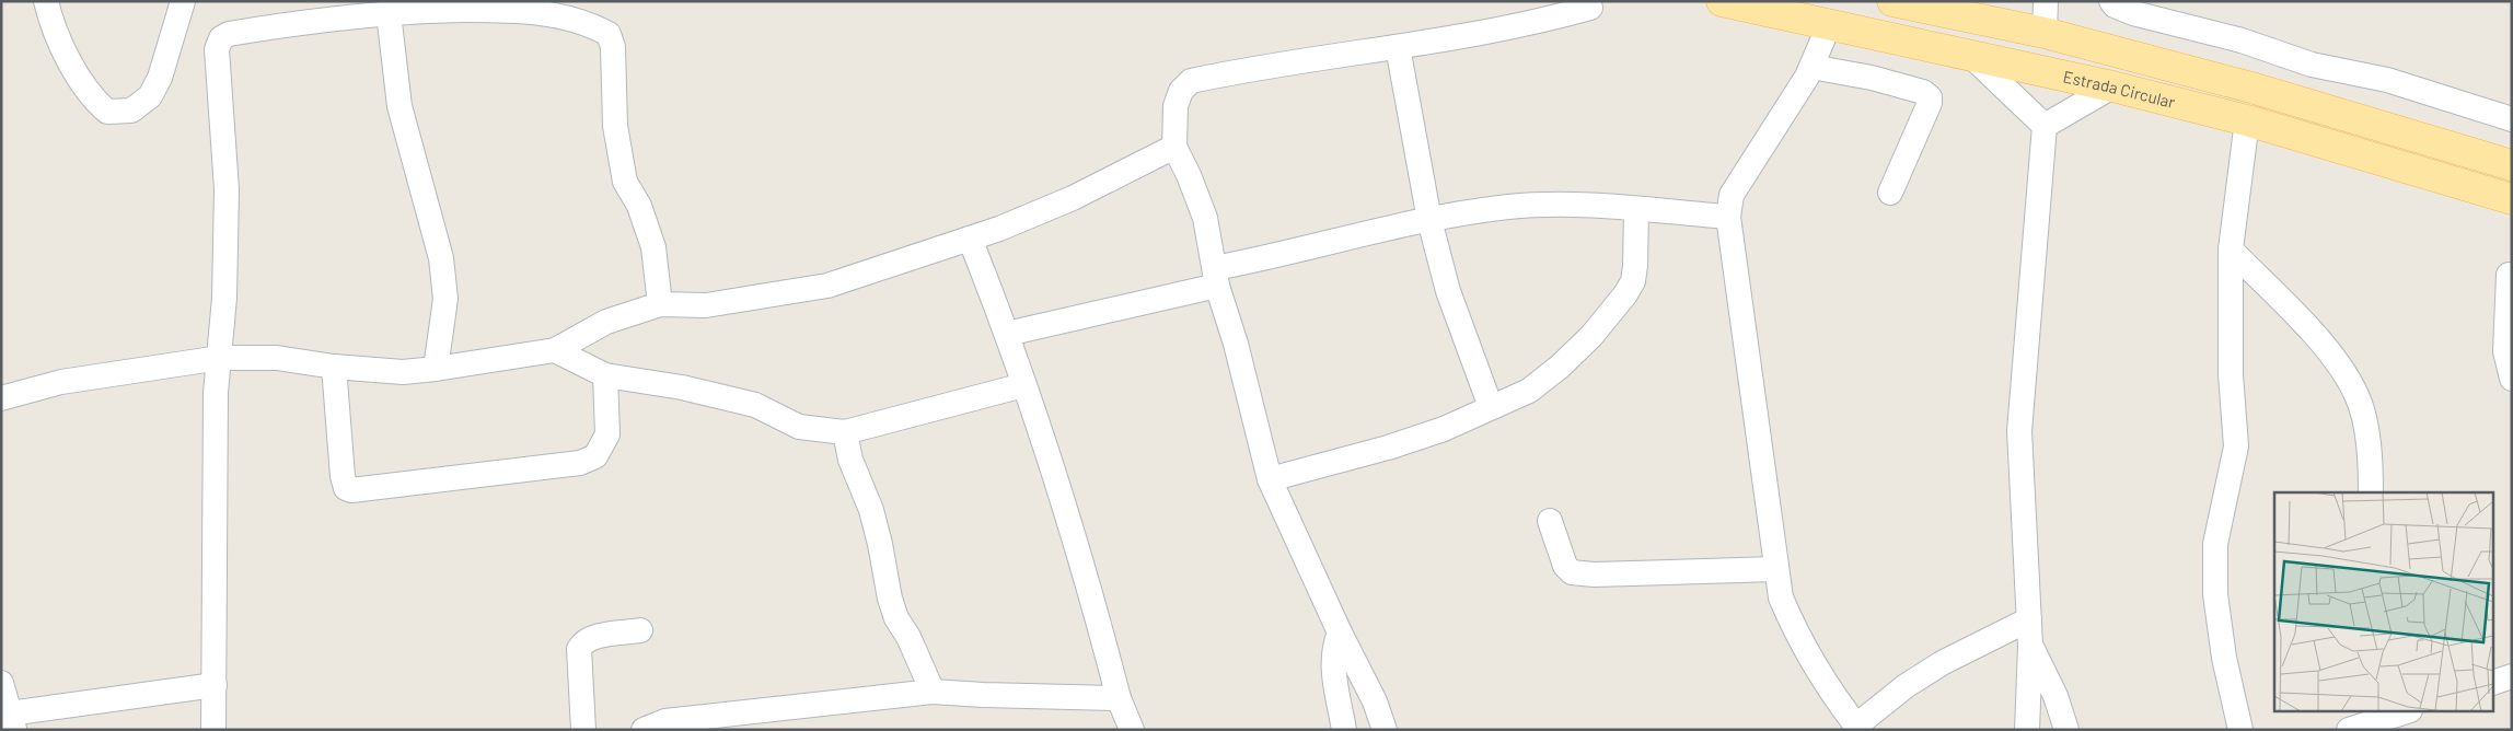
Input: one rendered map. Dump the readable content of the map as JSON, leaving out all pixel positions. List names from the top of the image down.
{
  "streets": {
    "main road": ["Estrada Circular"]
  }
}
